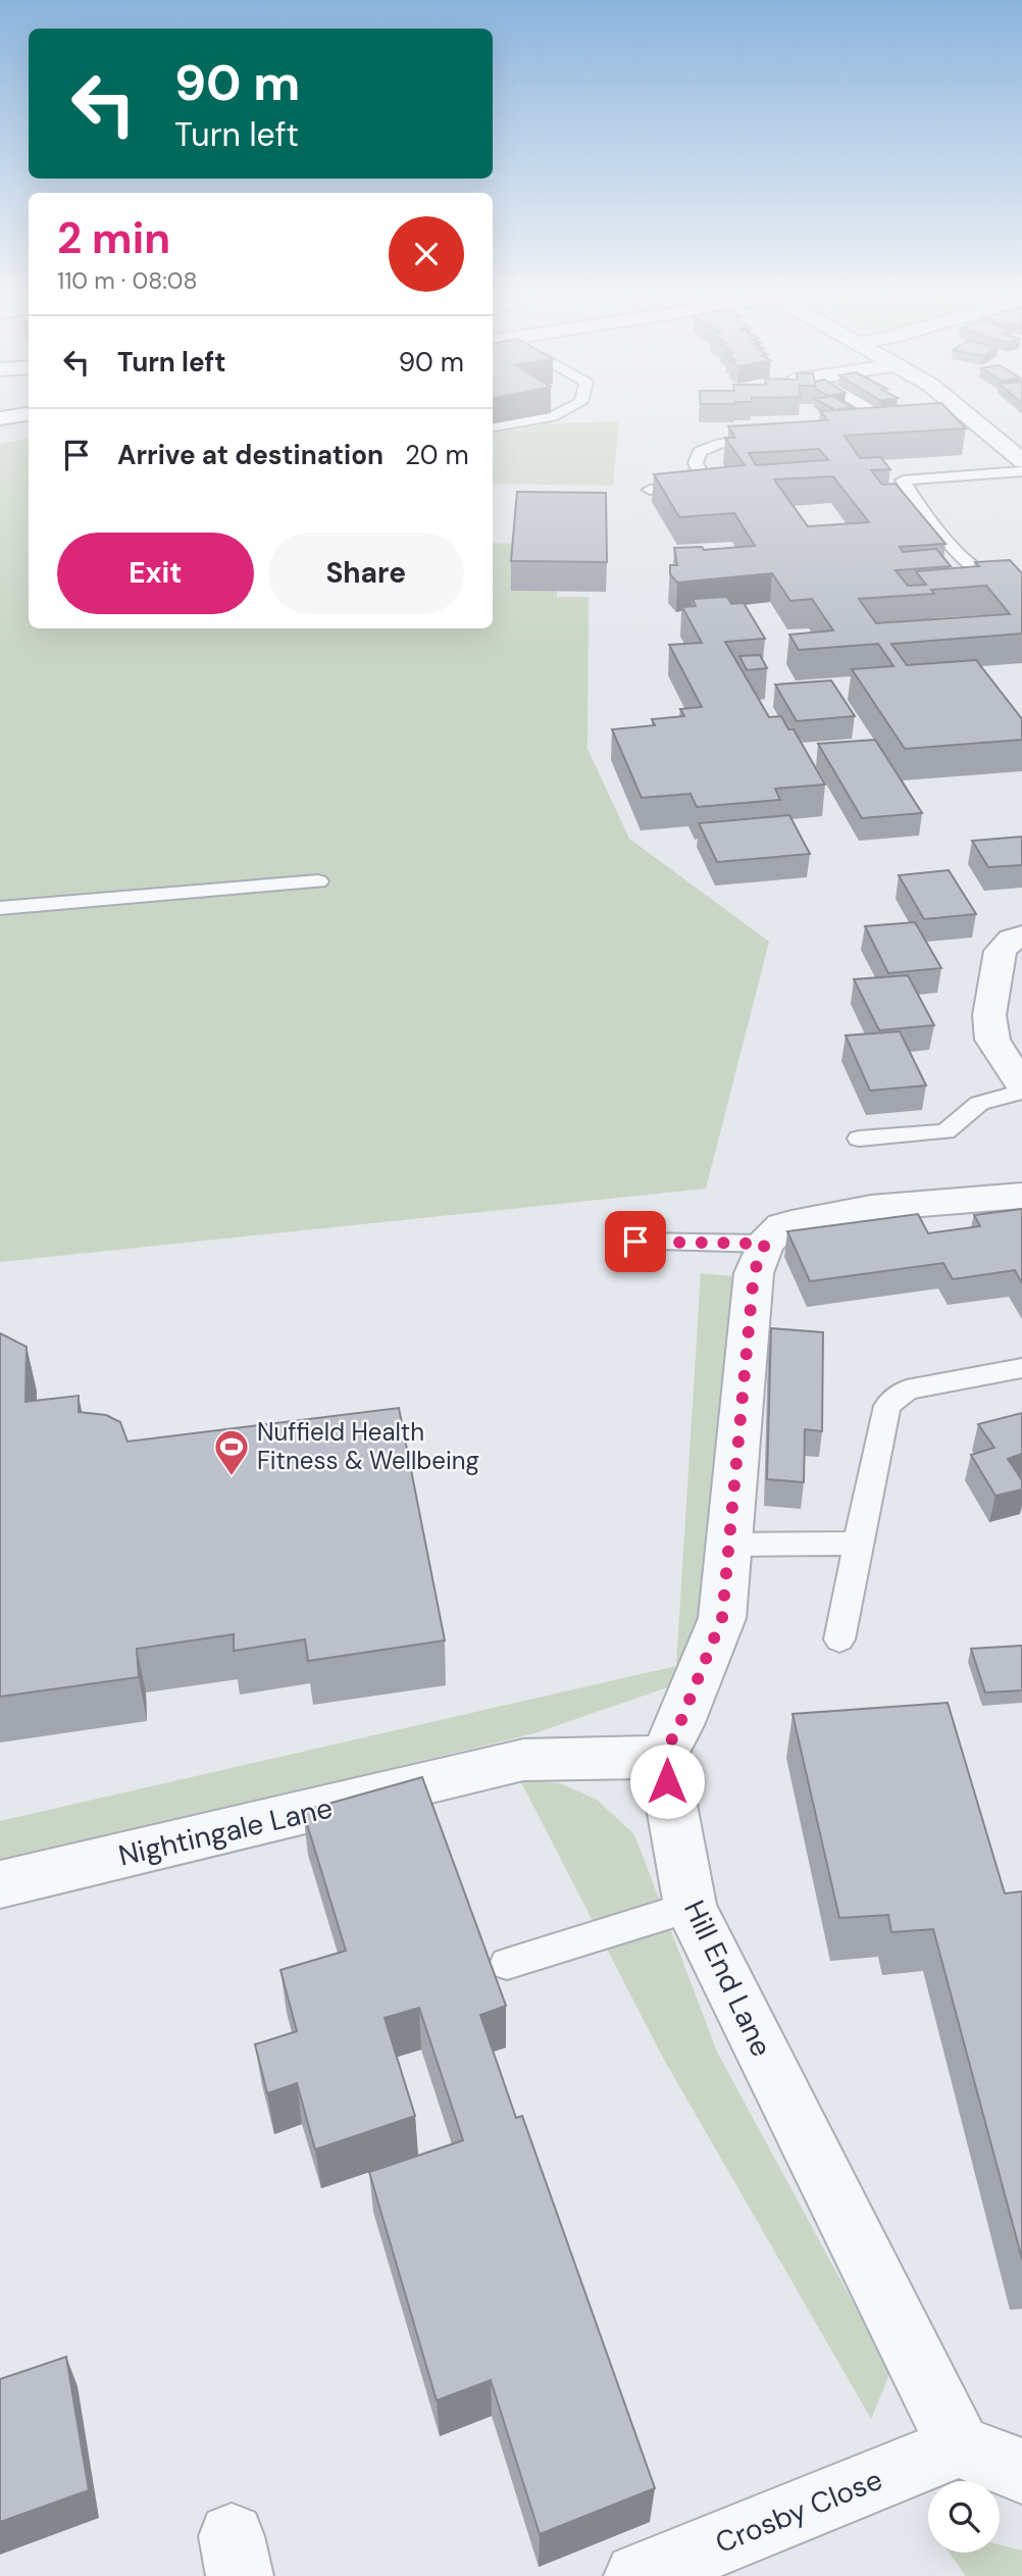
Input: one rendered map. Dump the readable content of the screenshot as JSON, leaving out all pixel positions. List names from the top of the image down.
{
  "streets": {
    "street": ["Nightingale Lane", "Hill End Lane", "Crosby Close"]
  },
  "crossings": [
    ["Nightingale Lane", "Hill End Lane"],
    ["Hill End Lane", "Crosby Close"]
  ],
  "places": {
    "sports": ["Nuffield Health Fitness & Wellbeing"]
  },
  "page": {
    "turn": ["90 m", "Turn left"],
    "heading": ["2 min", "110 m · 08:08"],
    "list": [
      {
        "name": "Turn left",
        "value": "90 m"
      },
      {
        "name": "Arrive at destination",
        "value": "20 m"
      }
    ],
    "buttons": ["Exit", "Share"]
  }
}
